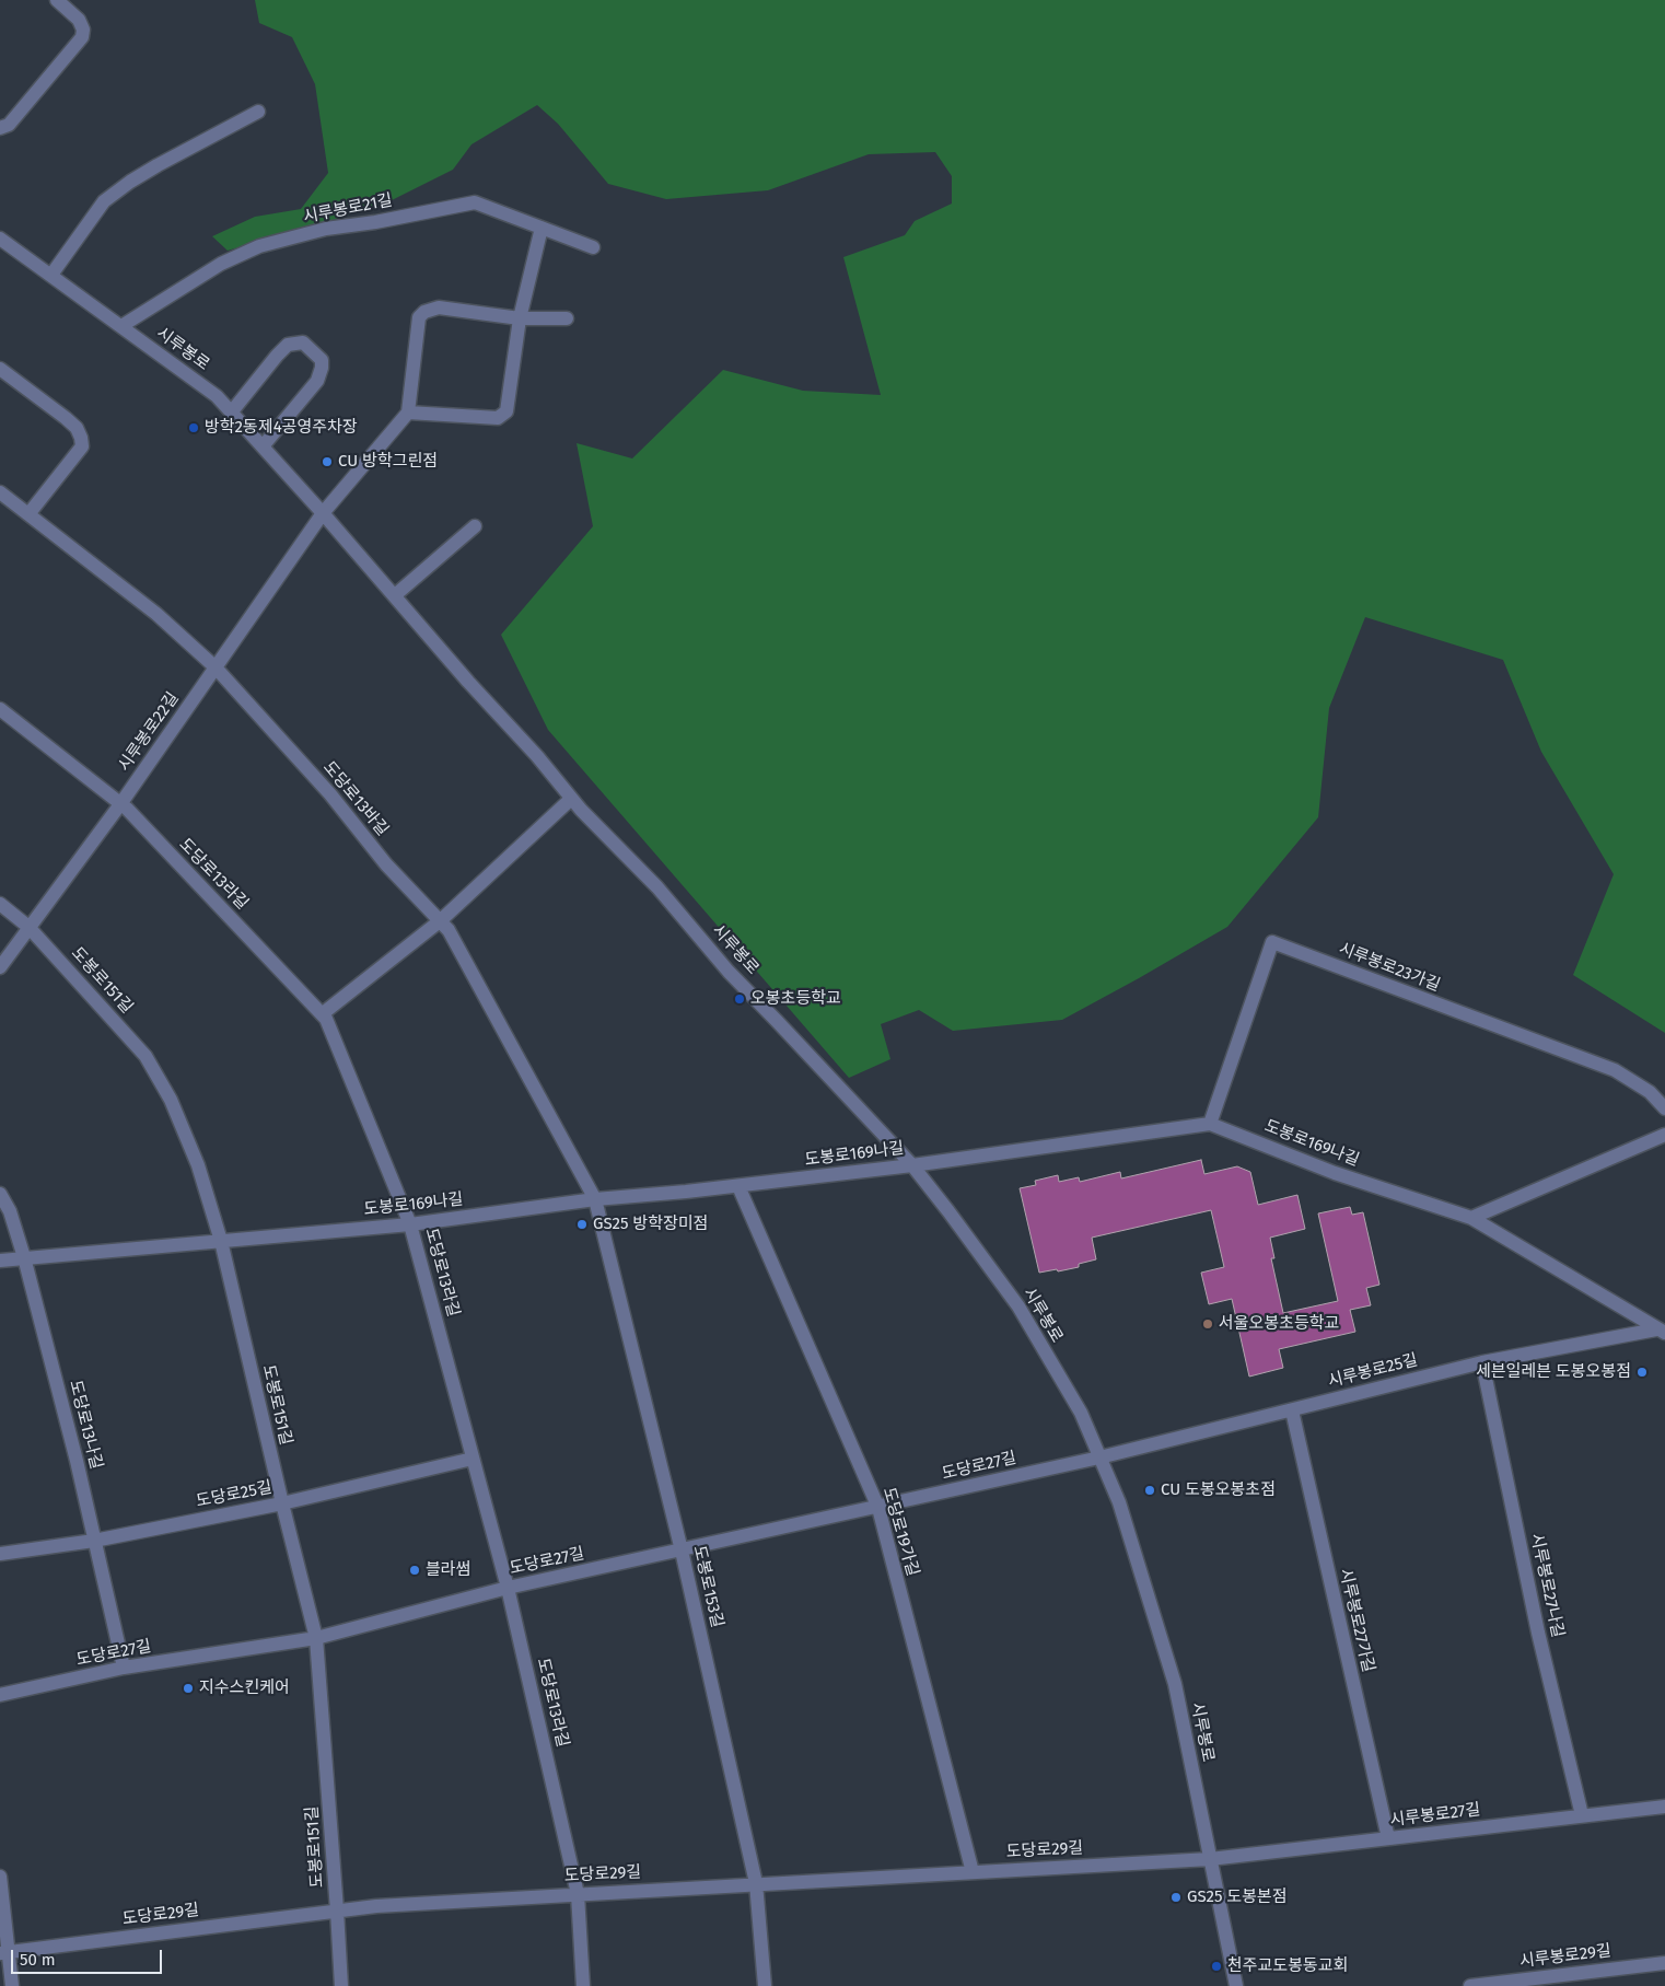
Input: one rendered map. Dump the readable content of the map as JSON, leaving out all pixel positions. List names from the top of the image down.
{
  "streets": {
    "street": [
      "시루봉로21길",
      "시루봉로",
      "시루봉로22길",
      "도당로13바길",
      "도당로13라길",
      "시루봉로23가길",
      "도봉로151길",
      "도봉로169나길",
      "시루봉로25길",
      "도당로13나길",
      "도당로27길",
      "도당로25길",
      "도당로19가길",
      "시루봉로27나길",
      "도봉로153길",
      "시루봉로27가길",
      "시루봉로27길",
      "도당로29길",
      "시루봉로29길"
    ]
  },
  "crossings": [
    ["시루봉로21길", "시루봉로"],
    ["시루봉로", "시루봉로22길"],
    ["시루봉로", "도봉로169나길"],
    ["시루봉로", "시루봉로25길"],
    ["시루봉로", "도당로27길"],
    ["시루봉로", "시루봉로27길"],
    ["시루봉로", "도당로29길"],
    ["시루봉로22길", "도당로13바길"],
    ["시루봉로22길", "도당로13라길"],
    ["시루봉로22길", "도봉로151길"],
    ["도당로13바길", "도봉로169나길"],
    ["도당로13바길", "도봉로153길"],
    ["도당로13라길", "도봉로169나길"],
    ["도당로13라길", "도당로27길"],
    ["도당로13라길", "도당로25길"],
    ["도당로13라길", "도당로29길"],
    ["시루봉로23가길", "도봉로169나길"],
    ["도봉로151길", "도봉로169나길"],
    ["도봉로151길", "도당로27길"],
    ["도봉로151길", "도당로25길"],
    ["도봉로151길", "도당로29길"],
    ["도봉로169나길", "시루봉로25길"],
    ["도봉로169나길", "도당로13나길"],
    ["도봉로169나길", "도당로19가길"],
    ["도봉로169나길", "도봉로153길"],
    ["시루봉로25길", "도당로27길"],
    ["시루봉로25길", "시루봉로27나길"],
    ["시루봉로25길", "시루봉로27가길"],
    ["도당로13나길", "도당로27길"],
    ["도당로13나길", "도당로25길"],
    ["도당로27길", "도당로19가길"],
    ["도당로27길", "도봉로153길"],
    ["도당로19가길", "도당로29길"],
    ["시루봉로27나길", "시루봉로27길"],
    ["도봉로153길", "도당로29길"],
    ["시루봉로27가길", "시루봉로27길"],
    ["시루봉로27길", "도당로29길"]
  ],
  "places": [
    "방학2동제4공영주차장",
    "CU 방학그린점",
    "오봉초등학교",
    "GS25 방학장미점",
    "서울오봉초등학교",
    "세븐일레븐 도봉오봉점",
    "CU 도봉오봉초점",
    "블라썸",
    "지수스킨케어",
    "GS25 도봉본점",
    "천주교도봉동교회"
  ],
  "scale_bar": "50 m"
}
